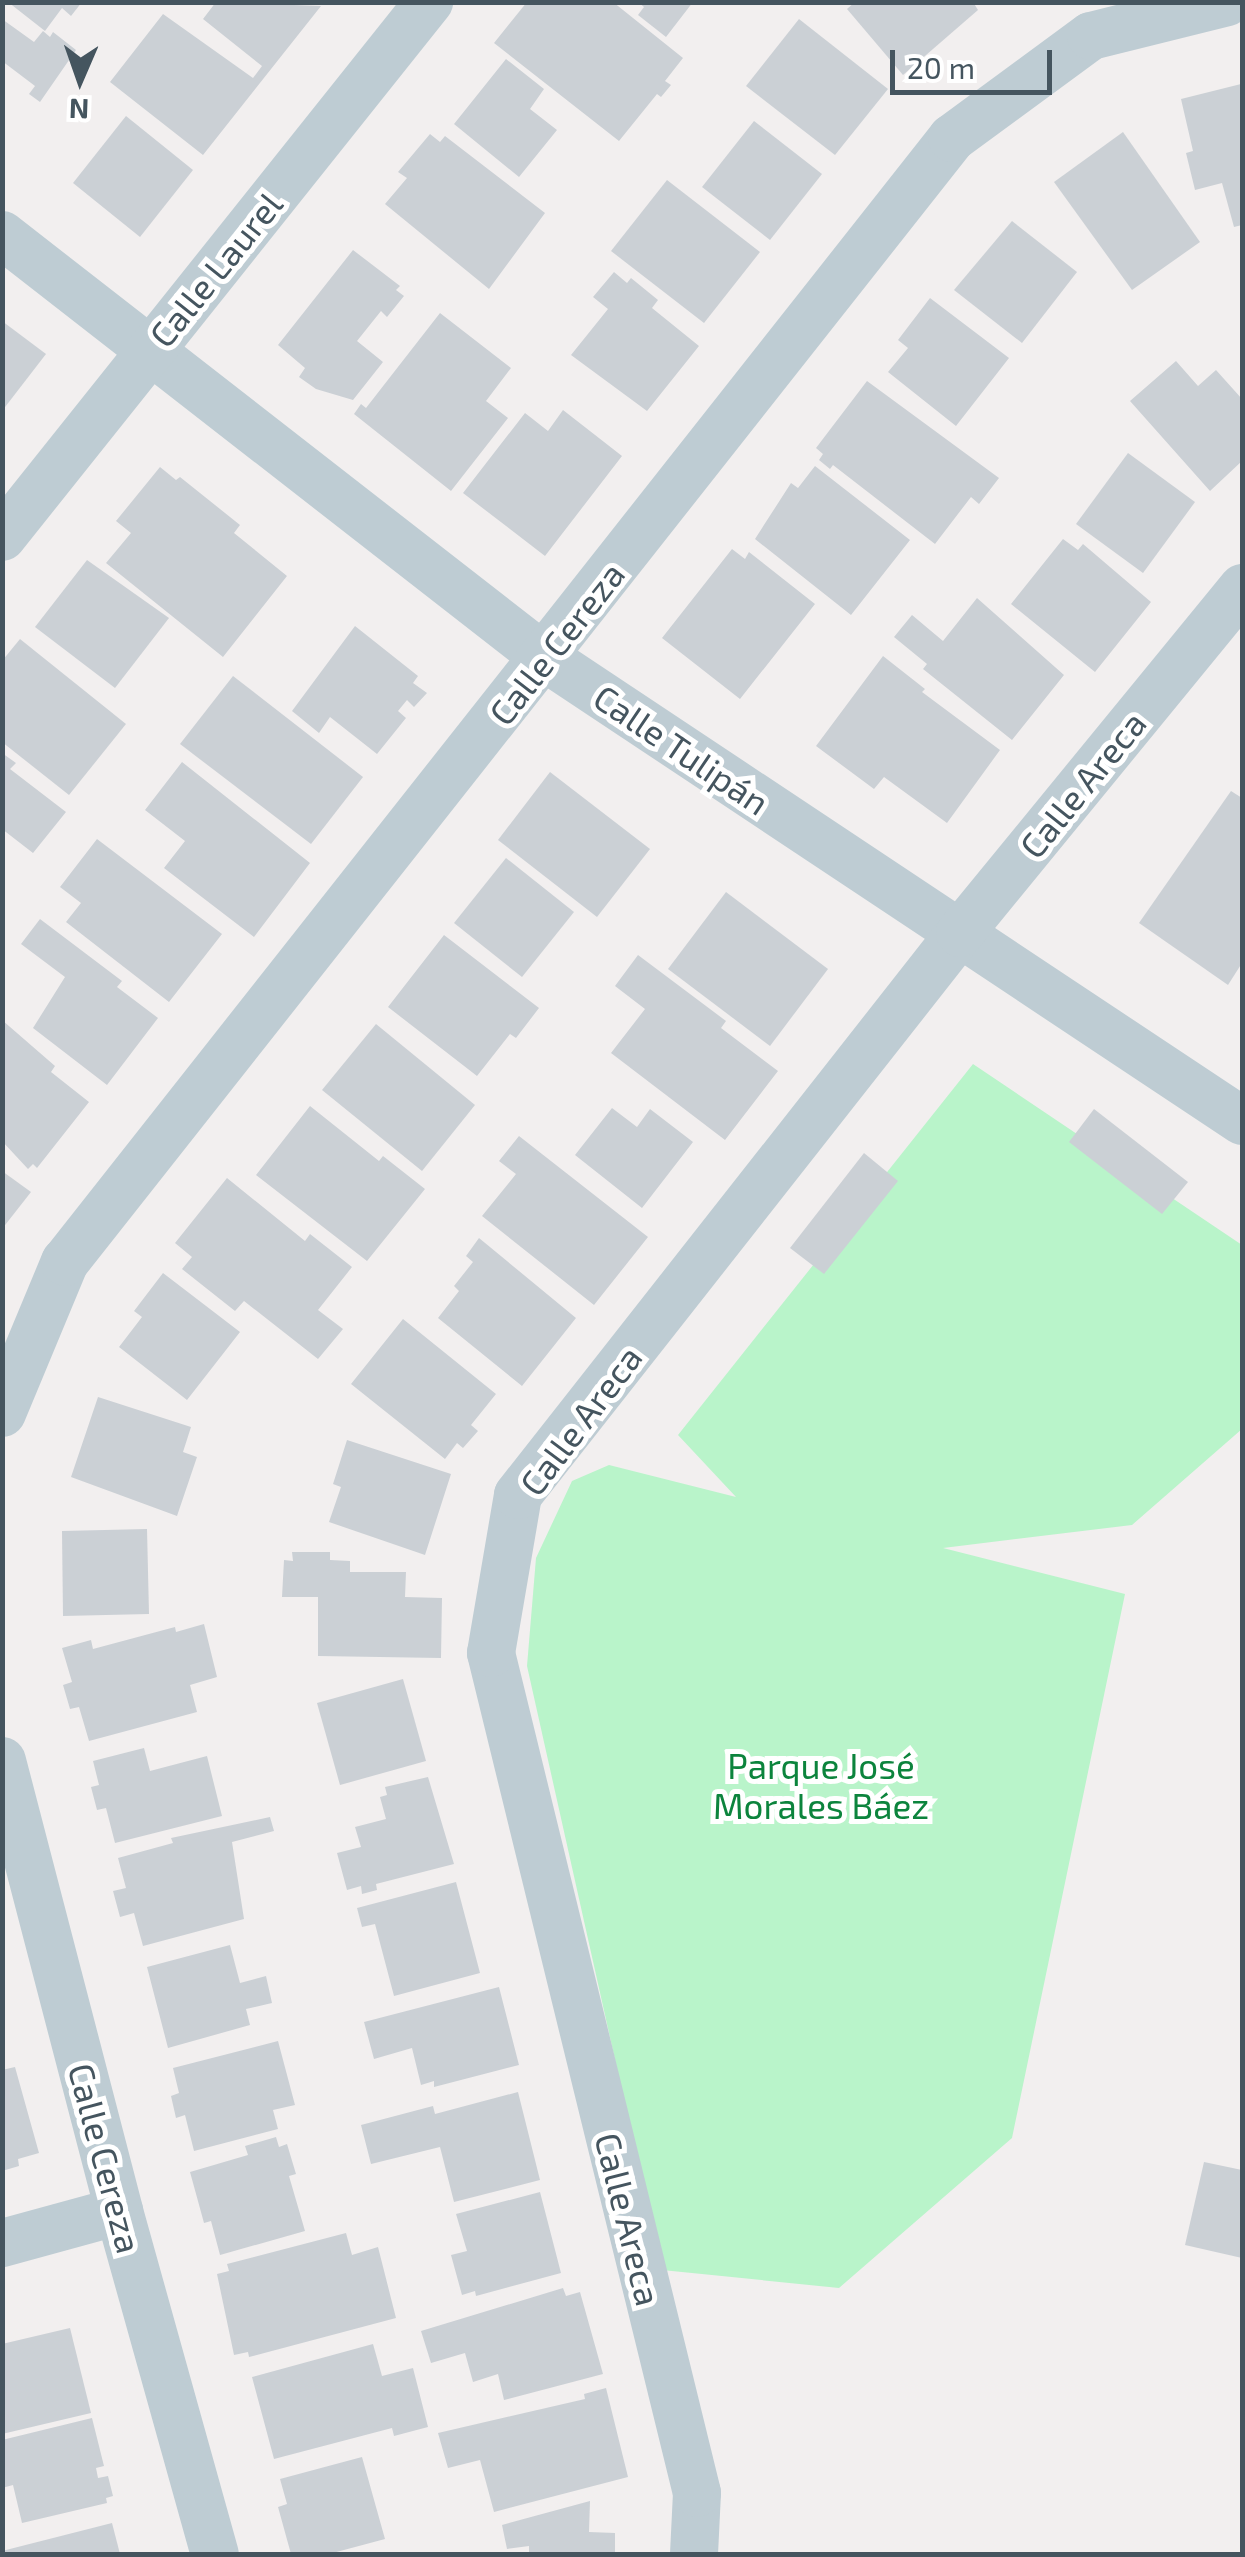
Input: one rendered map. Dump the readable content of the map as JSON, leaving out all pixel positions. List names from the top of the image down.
{
  "streets": {
    "street": [
      "Calle Laurel",
      "Calle Cereza",
      "Calle Tulipán",
      "Calle Areca"
    ]
  },
  "crossings": [
    ["Calle Laurel", "Calle Tulipán"],
    ["Calle Cereza", "Calle Tulipán"],
    ["Calle Tulipán", "Calle Areca"]
  ],
  "parks": ["Parque José Morales Báez"],
  "scale_bar": "20 m",
  "north": "bottom"
}
